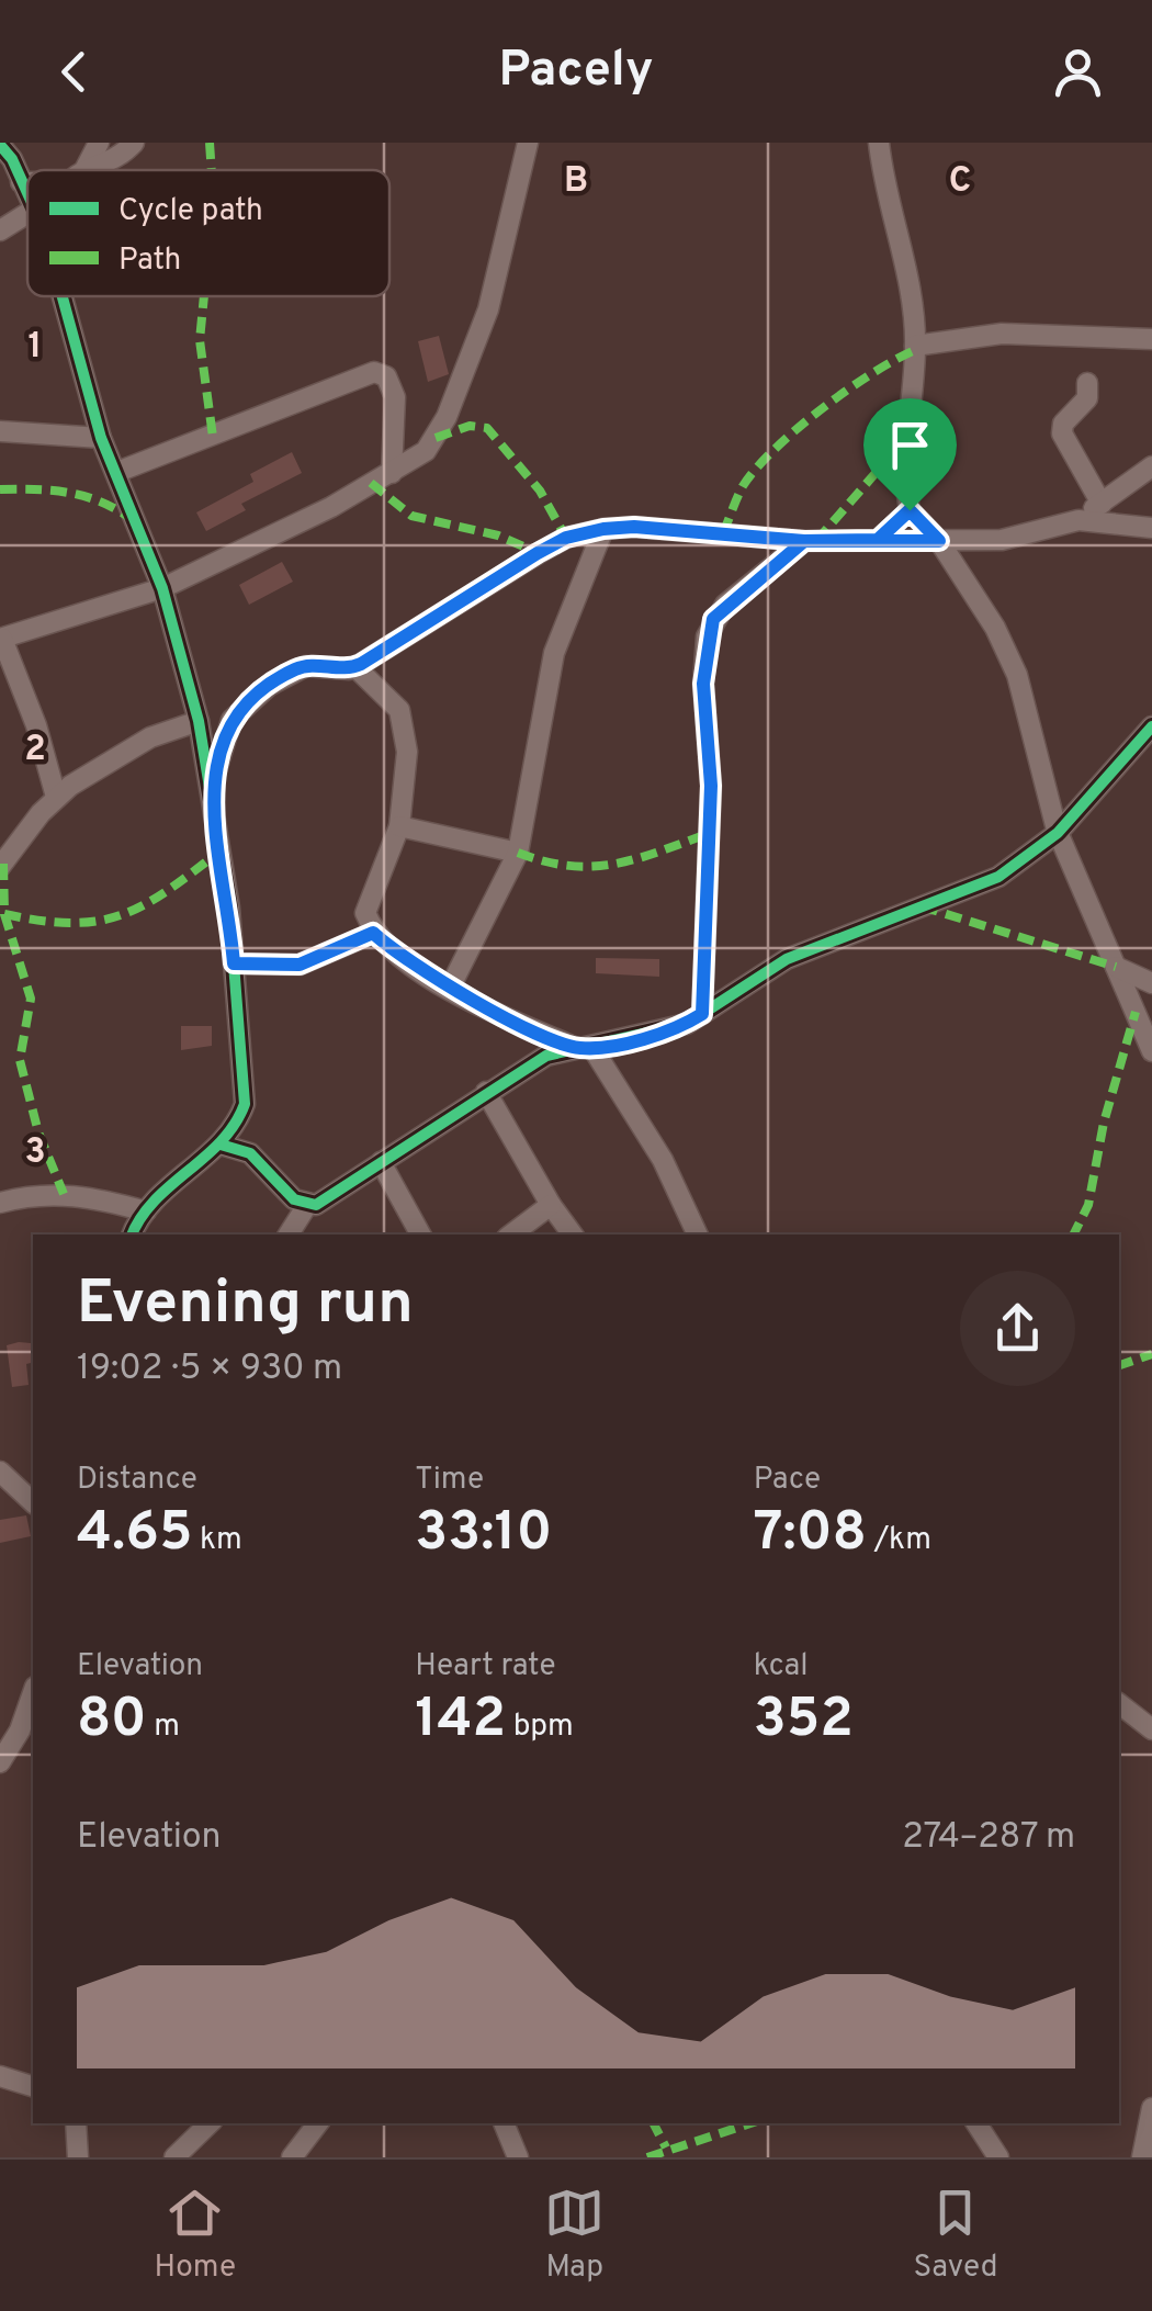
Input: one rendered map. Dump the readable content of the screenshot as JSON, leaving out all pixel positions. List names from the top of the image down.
{
  "legend": ["Cycle path", "Path"],
  "page": {
    "header": "Pacely",
    "heading": ["Evening run", "19:02 · 5 × 930 m"],
    "stats": [
      ["Distance", "4.65 km"],
      ["Time", "33:10"],
      ["Pace", "7:08 /km"],
      ["Elevation", "80 m"],
      ["Heart rate", "142 bpm"],
      ["kcal", "352"]
    ],
    "chart": ["Elevation", "274–287 m"],
    "tabs": ["Home", "Map", "Saved"]
  },
  "grid": {
    "columns": ["B", "C"],
    "rows": ["1", "2", "3"]
  }
}
